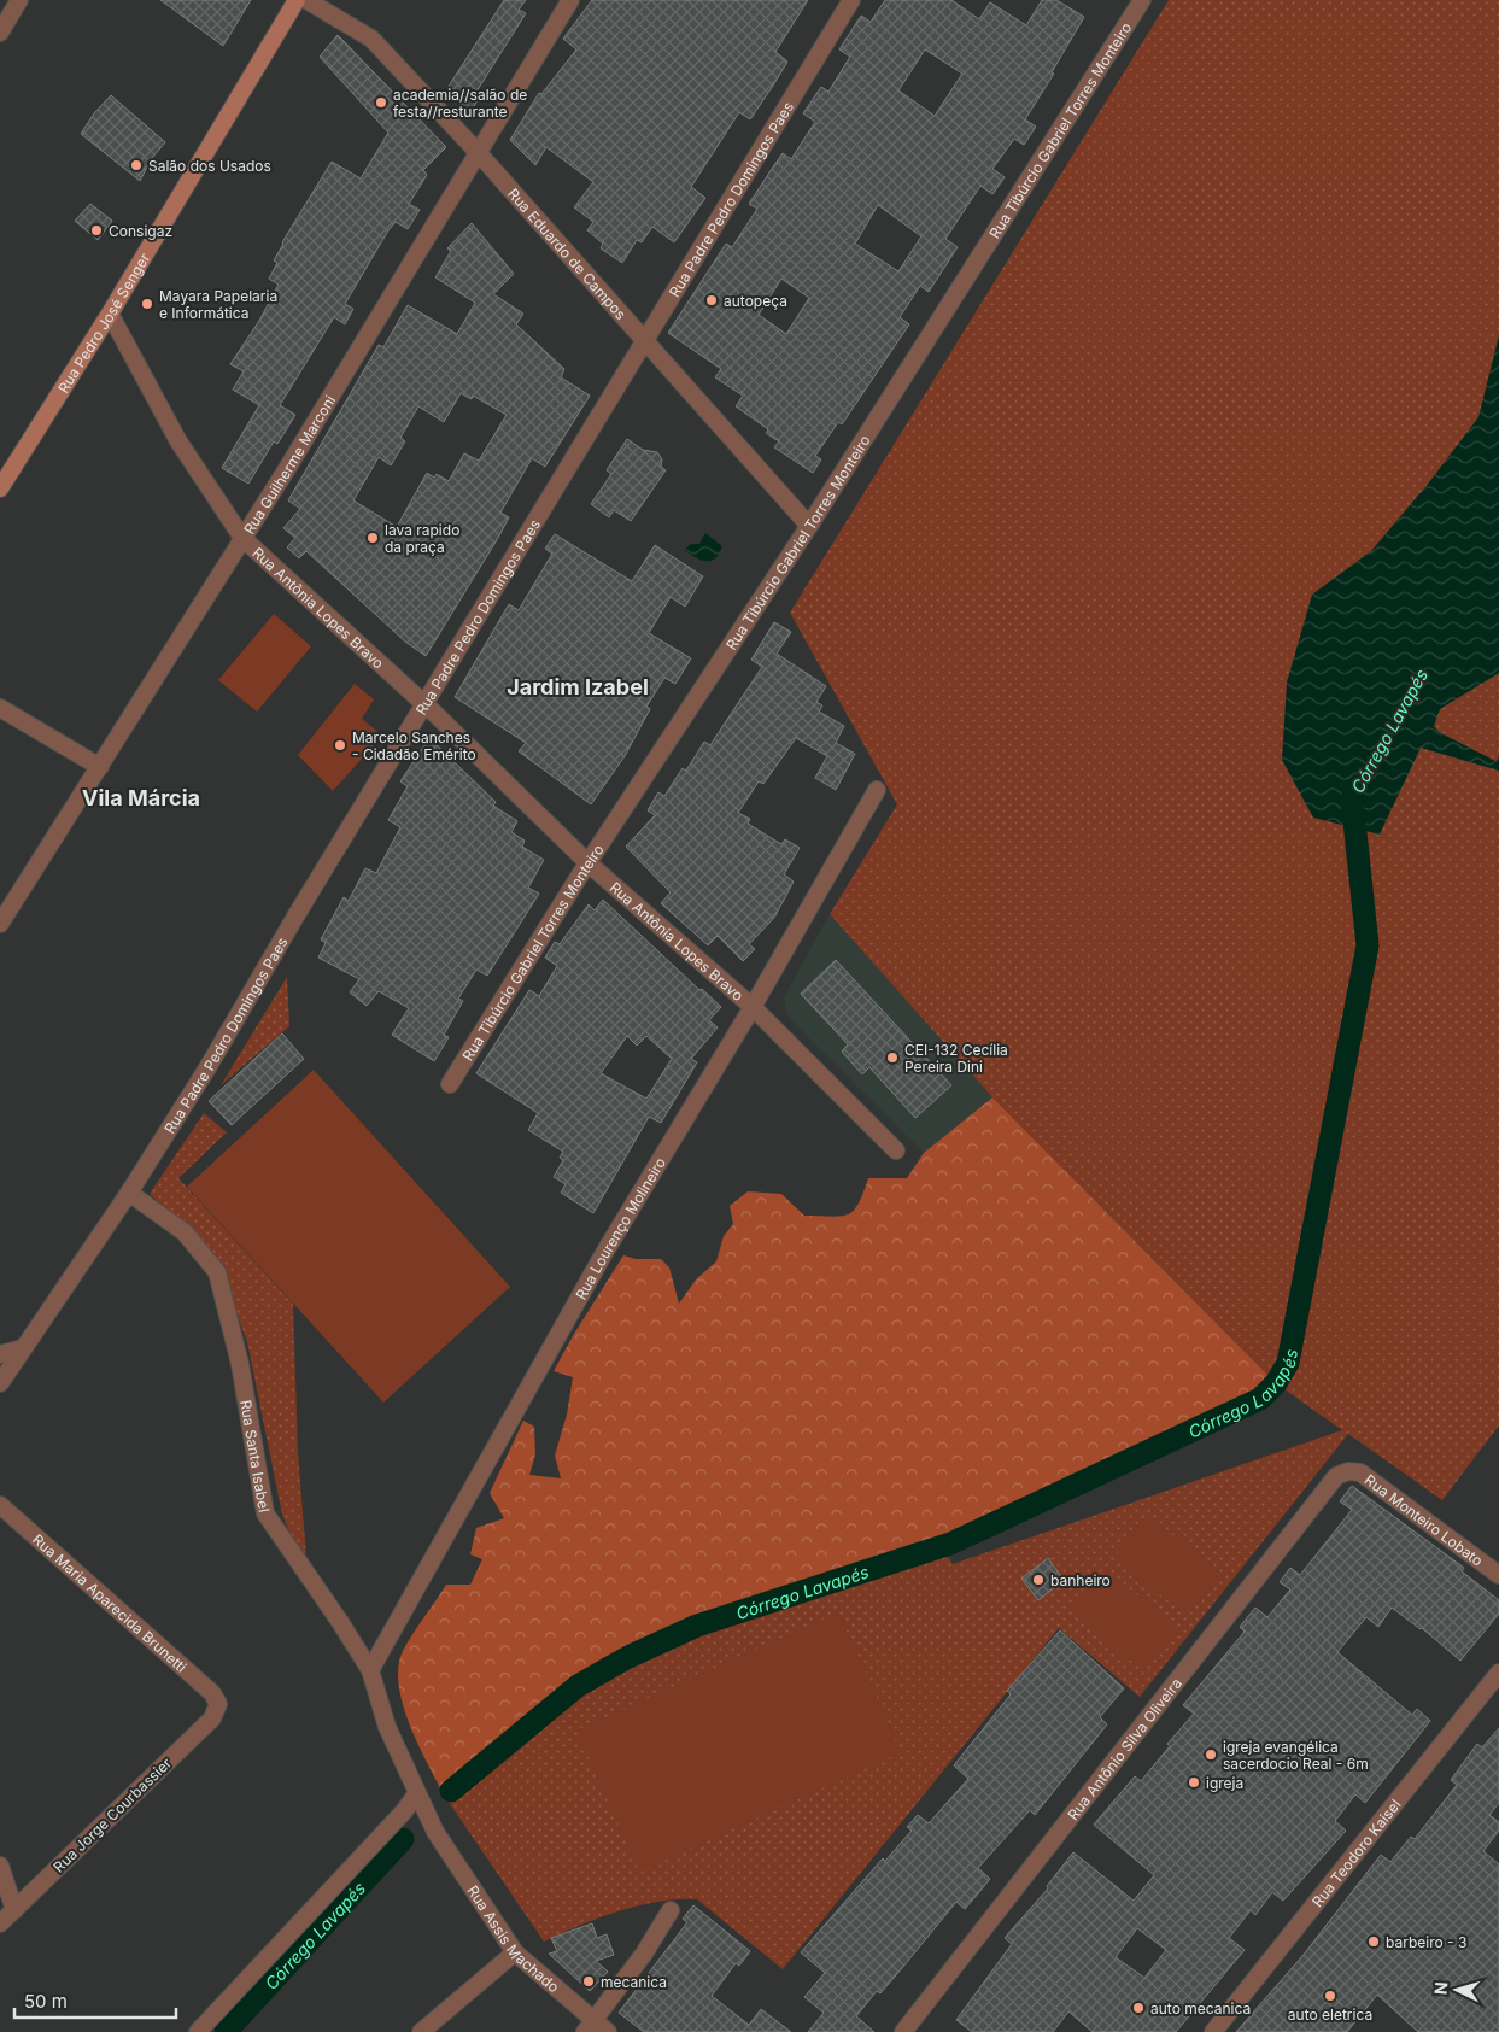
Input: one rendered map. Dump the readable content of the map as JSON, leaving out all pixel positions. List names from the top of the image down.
{
  "streets": {
    "main road": ["Rua Pedro José Senger"],
    "street": [
      "Rua Tibúrcio Gabriel Torres Monteiro",
      "Rua Padre Pedro Domingos Paes",
      "Rua Eduardo de Campos",
      "Rua Guilherme Marconi",
      "Rua Antônia Lopes Bravo",
      "Rua Lourenço Molineiro",
      "Rua Santa Isabel",
      "Rua Monteiro Lobato",
      "Rua Maria Aparecida Brunetti",
      "Rua Antônio Silva Oliveira",
      "Rua Jorge Courbassier",
      "Rua Teodoro Kaisel",
      "Rua Assis Machado"
    ]
  },
  "crossings": [
    ["Rua Tibúrcio Gabriel Torres Monteiro", "Rua Eduardo de Campos"],
    ["Rua Tibúrcio Gabriel Torres Monteiro", "Rua Antônia Lopes Bravo"],
    ["Rua Padre Pedro Domingos Paes", "Rua Eduardo de Campos"],
    ["Rua Padre Pedro Domingos Paes", "Rua Antônia Lopes Bravo"],
    ["Rua Padre Pedro Domingos Paes", "Rua Santa Isabel"],
    ["Rua Eduardo de Campos", "Rua Guilherme Marconi"],
    ["Rua Pedro José Senger", "Rua Antônia Lopes Bravo"],
    ["Rua Guilherme Marconi", "Rua Antônia Lopes Bravo"],
    ["Rua Antônia Lopes Bravo", "Rua Lourenço Molineiro"],
    ["Rua Lourenço Molineiro", "Rua Santa Isabel"],
    ["Rua Santa Isabel", "Rua Assis Machado"],
    ["Rua Monteiro Lobato", "Rua Antônio Silva Oliveira"],
    ["Rua Maria Aparecida Brunetti", "Rua Jorge Courbassier"]
  ],
  "districts": ["Jardim Izabel", "Vila Márcia"],
  "water": ["Córrego Lavapés"],
  "places": [
    "academia//salão de festa//resturante",
    "Salão dos Usados",
    "Consigaz",
    "autopeça",
    "Mayara Papelaria e Informática",
    "lava rapido da praça",
    "Marcelo Sanches - Cidadão Emérito",
    "CEI-132 Cecília Pereira Dini",
    "banheiro",
    "igreja evangélica sacerdocio Real - 6m",
    "igreja",
    "barbeiro - 3",
    "mecanica",
    "auto eletrica",
    "auto mecanica"
  ],
  "scale_bar": "50 m",
  "north": "left"
}
